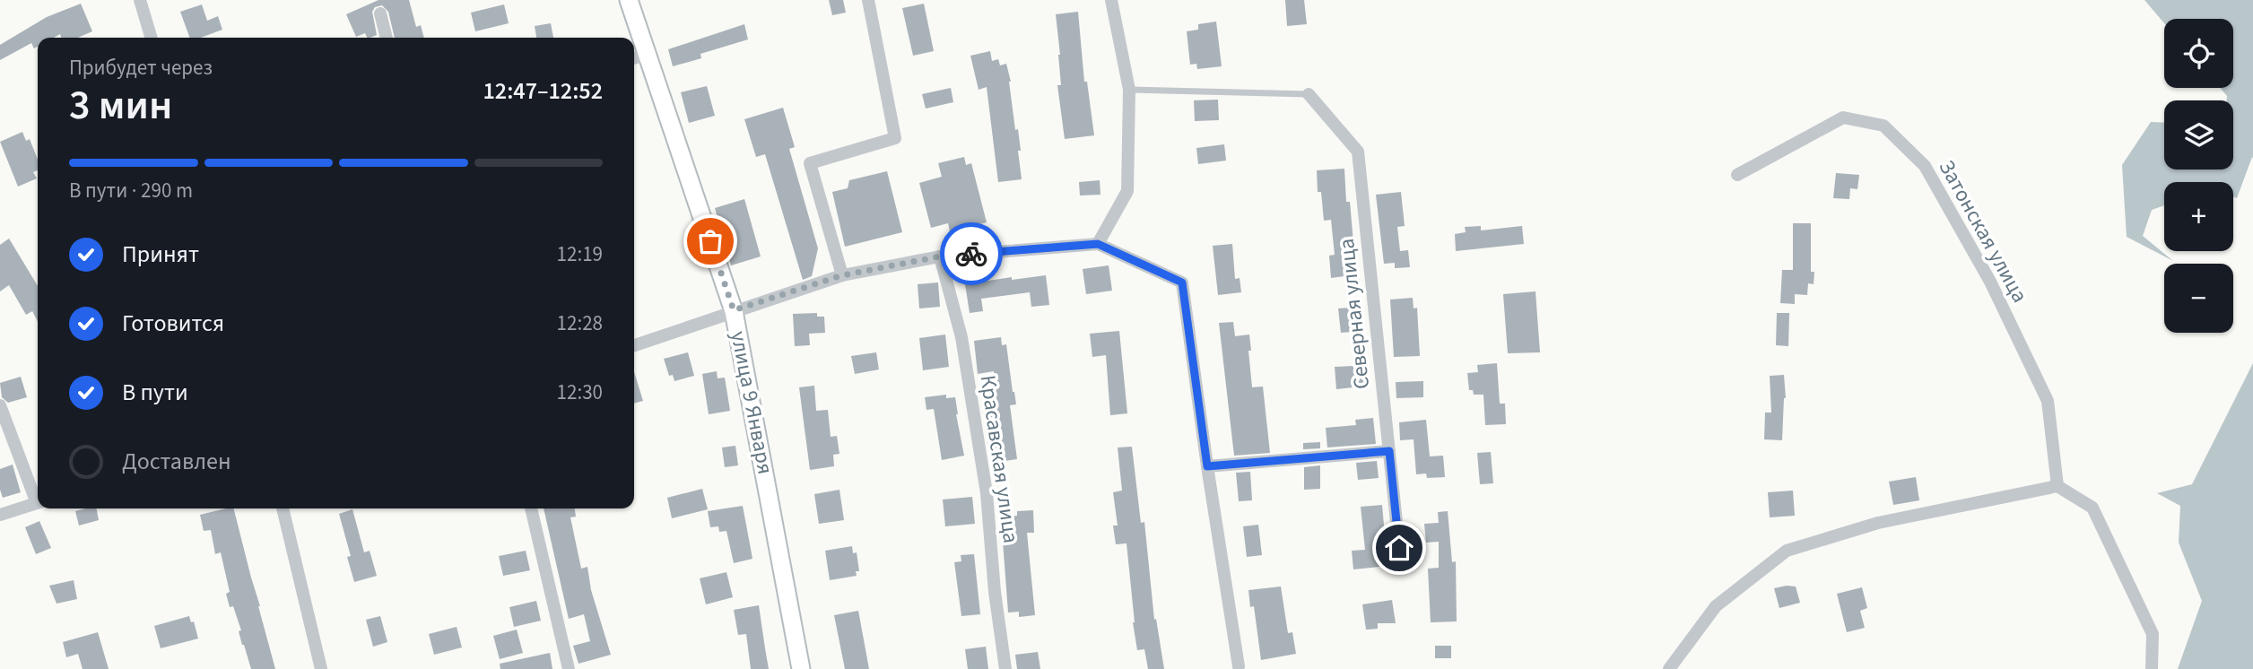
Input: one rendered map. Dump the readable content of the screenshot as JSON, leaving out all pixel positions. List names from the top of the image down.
{
  "streets": {
    "street": [
      "Затонская улица",
      "Северная улица",
      "улица 9 Января",
      "Красавская улица"
    ]
  },
  "page": {
    "map_buttons": ["+", "−"],
    "heading": ["3 мин", "Прибудет через", "12:47–12:52"],
    "bar": "В пути · 290 m",
    "list": [
      ["Принят", "12:19"],
      ["Готовится", "12:28"],
      ["В пути", "12:30"],
      "Доставлен"
    ]
  }
}
